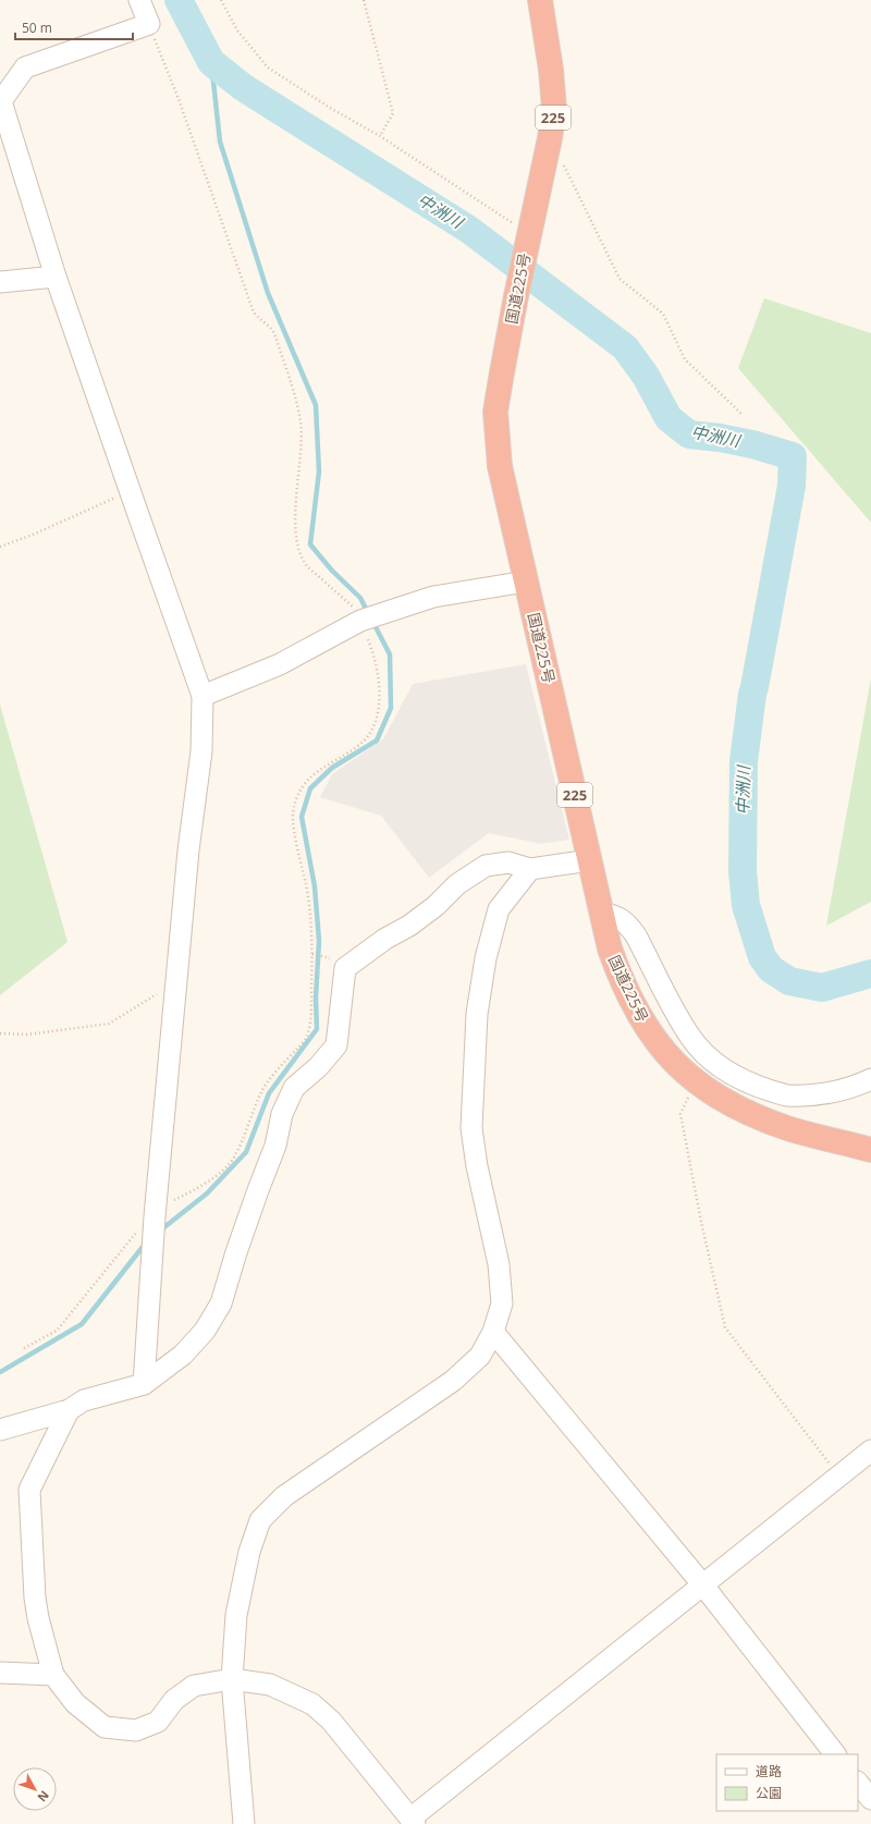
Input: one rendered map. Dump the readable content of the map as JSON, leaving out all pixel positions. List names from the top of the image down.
{
  "streets": {
    "highway": ["225", "国道225号"]
  },
  "water": ["中洲川"],
  "legend": ["道路", "公園"],
  "scale_bar": "50 m",
  "north": "bottom right"
}
